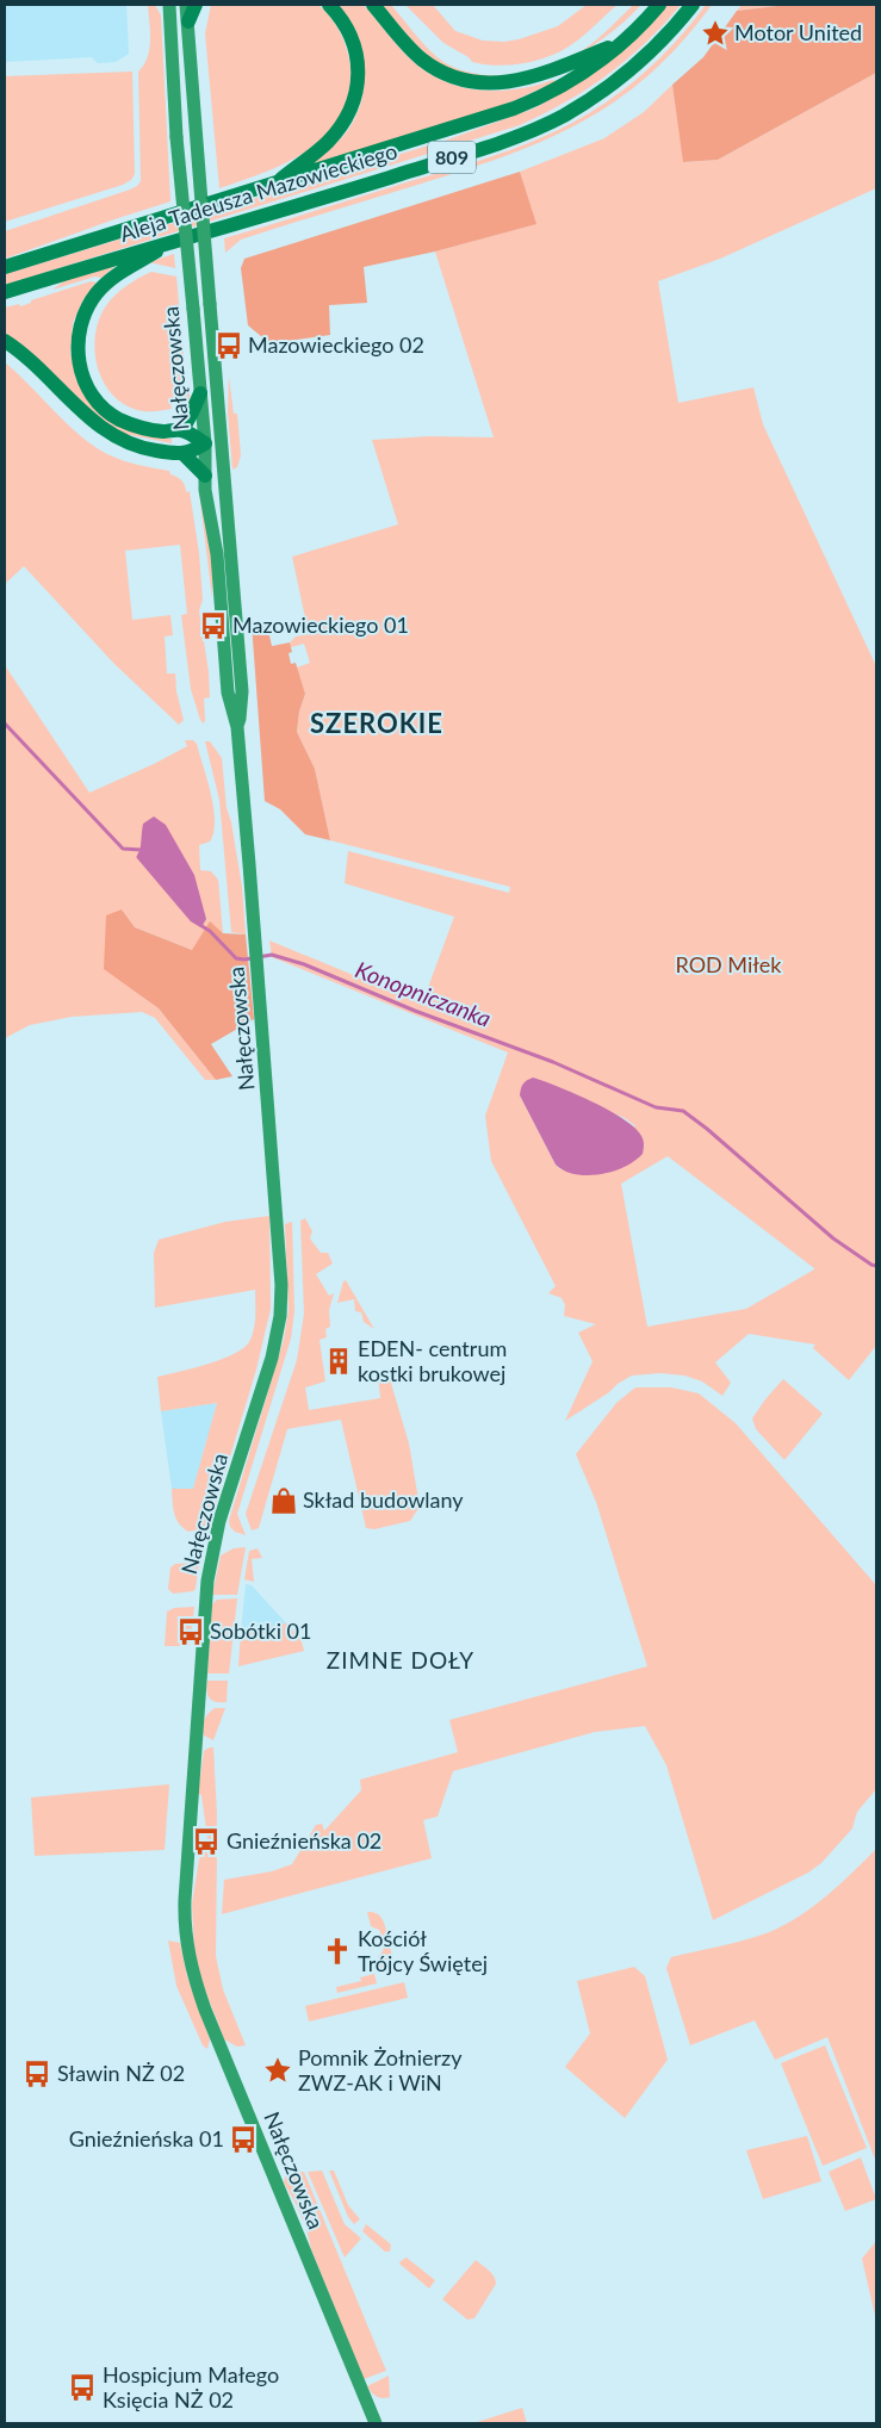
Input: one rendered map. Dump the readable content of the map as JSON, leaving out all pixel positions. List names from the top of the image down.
{
  "streets": {
    "main road": ["809", "Aleja Tadeusza Mazowieckiego", "Nałęczowska"]
  },
  "districts": ["SZEROKIE", "ZIMNE DOŁY"],
  "water": ["Konopniczanka"],
  "parks": ["ROD Miłek"],
  "places": {
    "place": ["Motor United", "Pomnik Żołnierzy ZWZ-AK i WiN"],
    "bus stop": [
      "Mazowieckiego 02",
      "Mazowieckiego 01",
      "Sobótki 01",
      "Gnieźnieńska 02",
      "Sławin NŻ 02",
      "Gnieźnieńska 01",
      "Hospicjum Małego Księcia NŻ 02"
    ],
    "building": ["EDEN- centrum kostki brukowej"],
    "shop": ["Skład budowlany"],
    "church": ["Kościół Trójcy Świętej"]
  }
}
